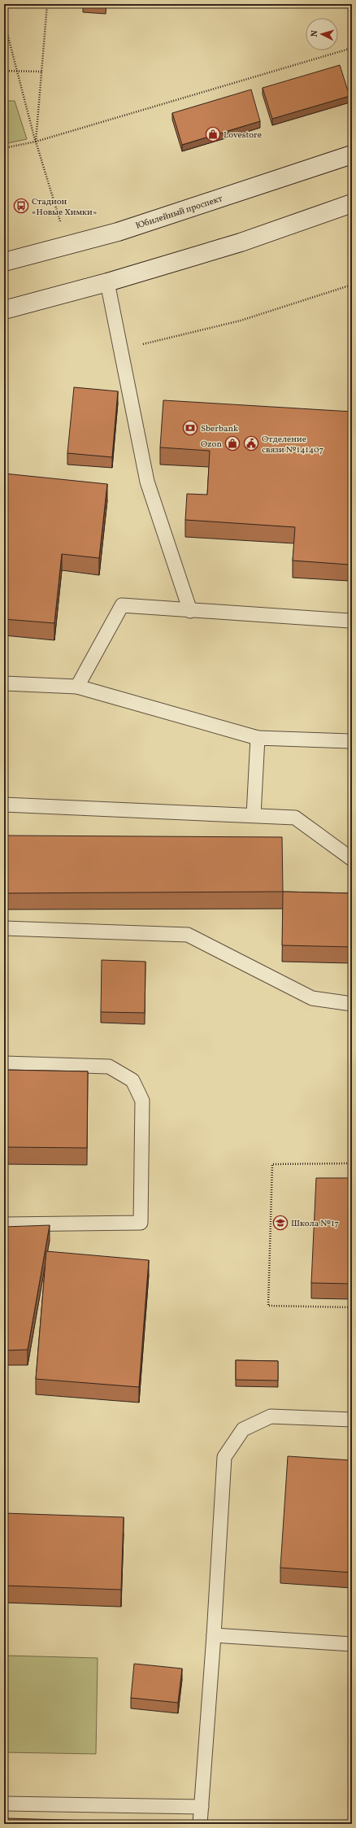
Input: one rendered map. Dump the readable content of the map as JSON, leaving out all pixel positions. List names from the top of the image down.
{
  "streets": {
    "main road": ["Юбилейный проспект"]
  },
  "places": {
    "shop": ["Lovestore", "Ozon"],
    "bus stop": ["Стадион «Новые Химки»"],
    "bank": ["Sberbank"],
    "public building": ["Отделение связи №141407"],
    "school or university": ["Школа №17"]
  },
  "north": "left"
}
